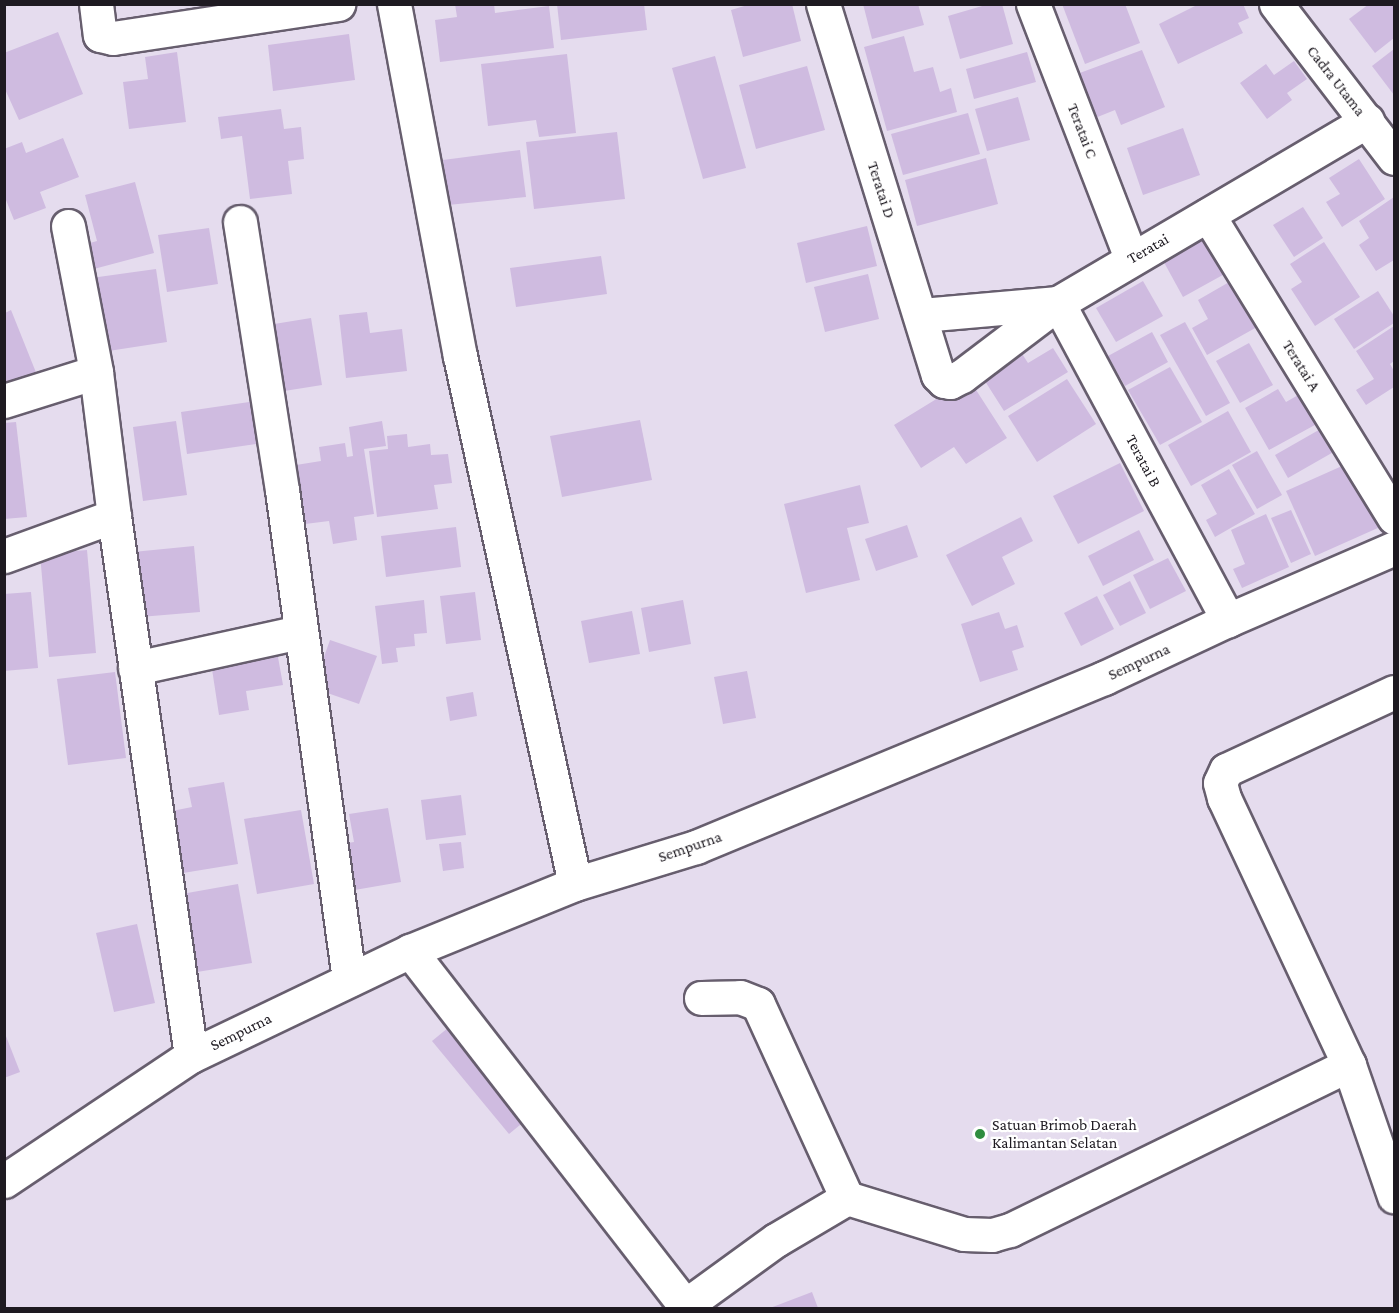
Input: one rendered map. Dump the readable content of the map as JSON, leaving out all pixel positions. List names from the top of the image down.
{
  "streets": {
    "street": [
      "Cadra Utama",
      "Teratai C",
      "Teratai D",
      "Teratai",
      "Teratai A",
      "Teratai B",
      "Sempurna"
    ]
  },
  "crossings": [
    ["Cadra Utama", "Teratai"],
    ["Teratai C", "Teratai"],
    ["Teratai D", "Teratai"],
    ["Teratai", "Teratai A"],
    ["Teratai", "Teratai B"],
    ["Teratai B", "Sempurna"]
  ],
  "places": ["Satuan Brimob Daerah Kalimantan Selatan"]
}
